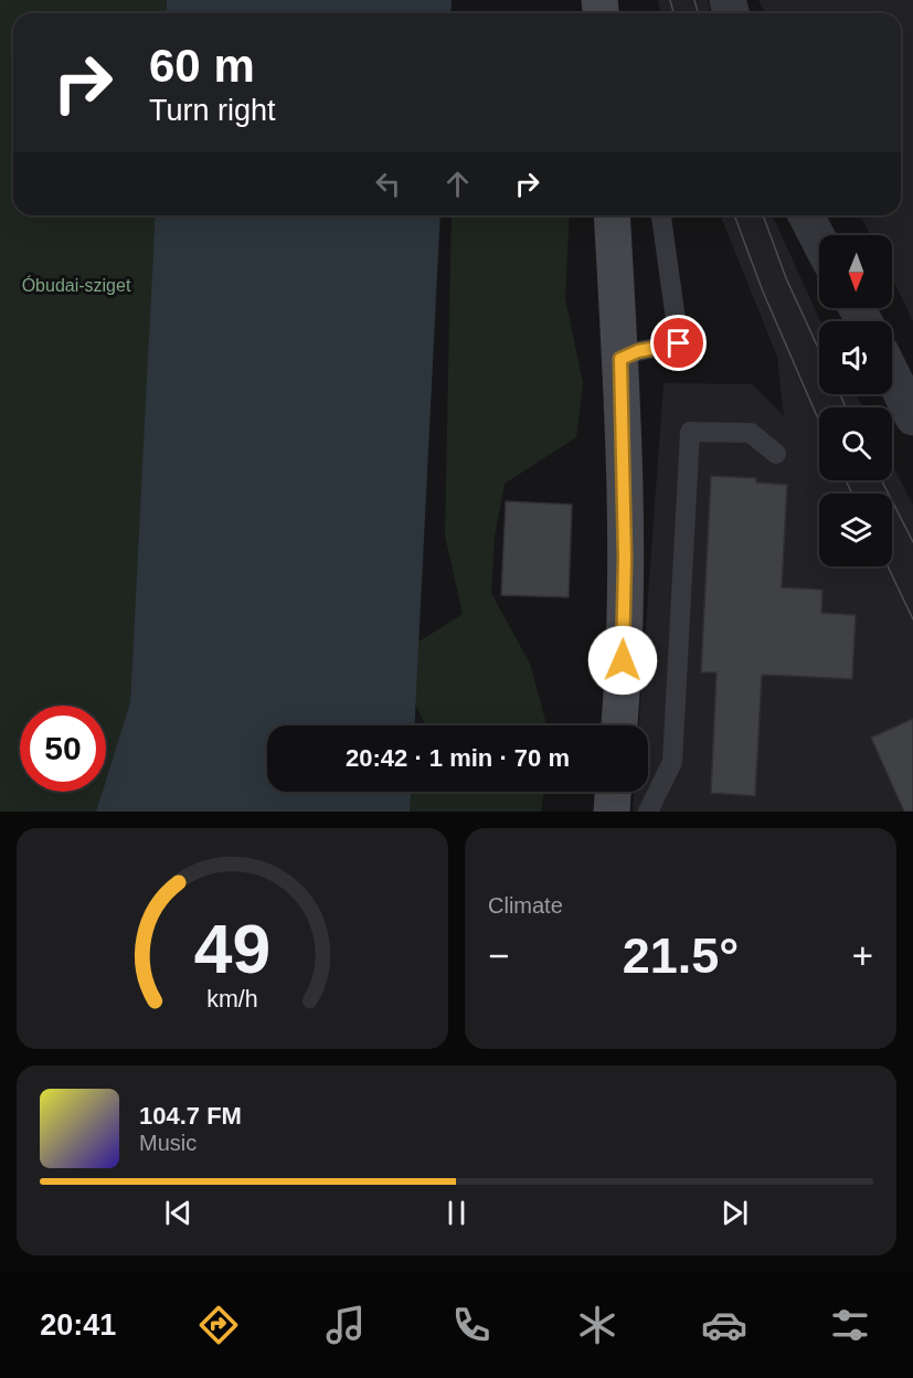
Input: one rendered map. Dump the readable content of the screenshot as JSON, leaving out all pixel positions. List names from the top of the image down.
{
  "parks": ["Óbudai-sziget"],
  "north": "bottom",
  "page": {
    "turn": ["60 m", "Turn right"],
    "limit": "50",
    "trip": "20:42 · 1 min · 70 m",
    "tile": "Climate",
    "heat": ["−", "21.5°", "+"],
    "song": ["104.7 FM", "Music"],
    "tabs": "20:41",
    "gauge": ["49", "km/h"]
  }
}
